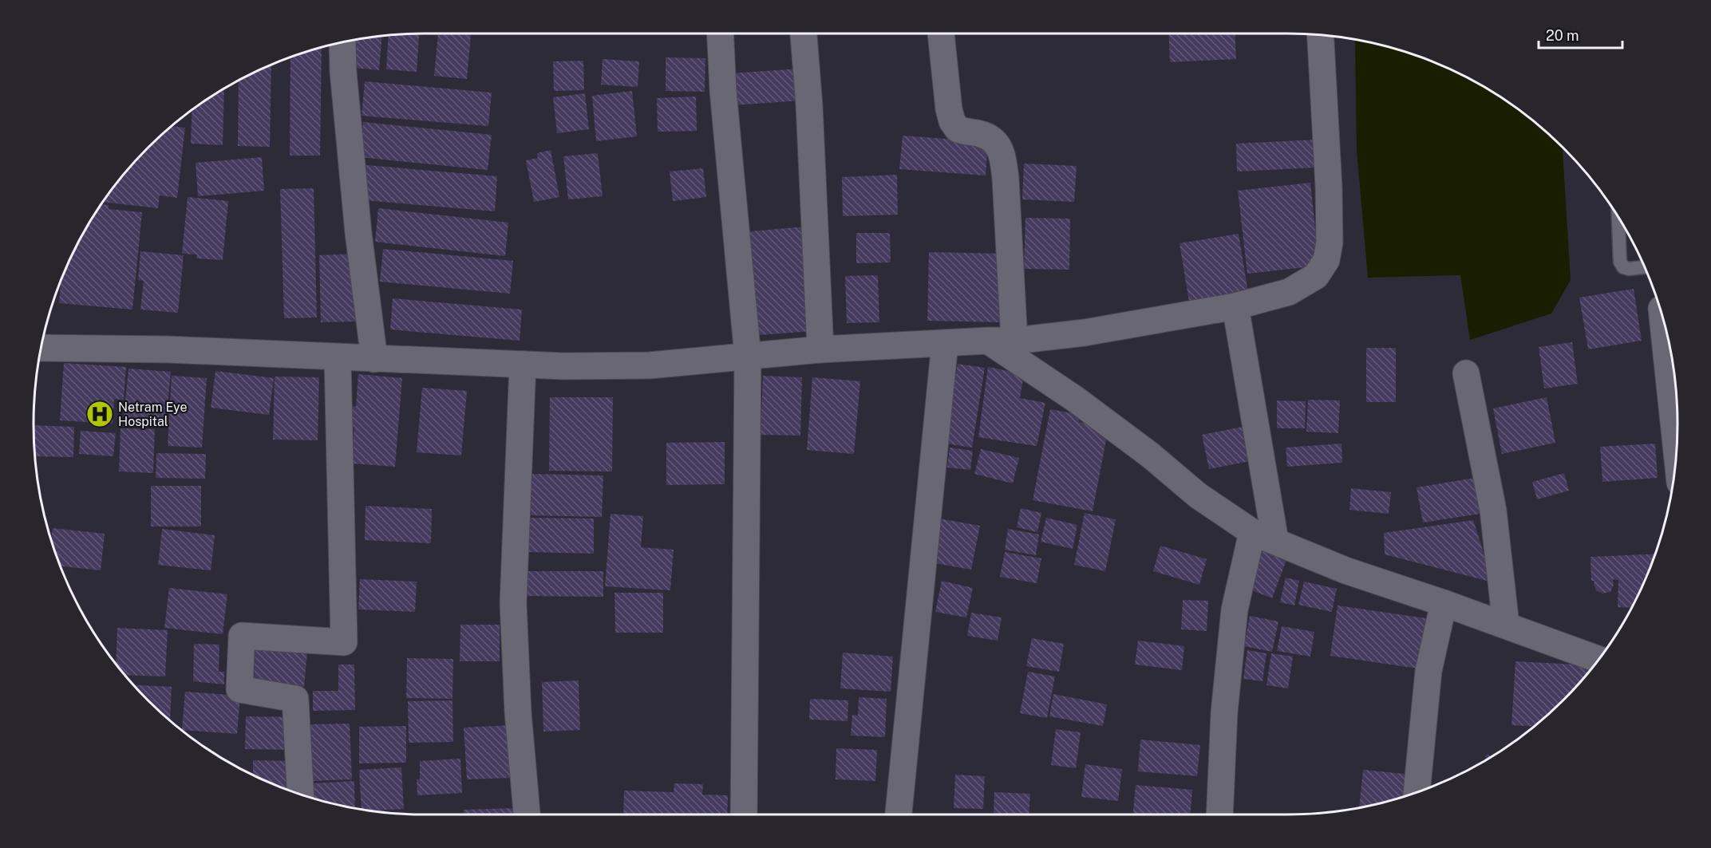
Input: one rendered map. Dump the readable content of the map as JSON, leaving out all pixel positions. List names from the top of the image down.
{
  "places": {
    "hospital": ["Netram Eye Hospital"]
  },
  "scale_bar": "20 m"
}
